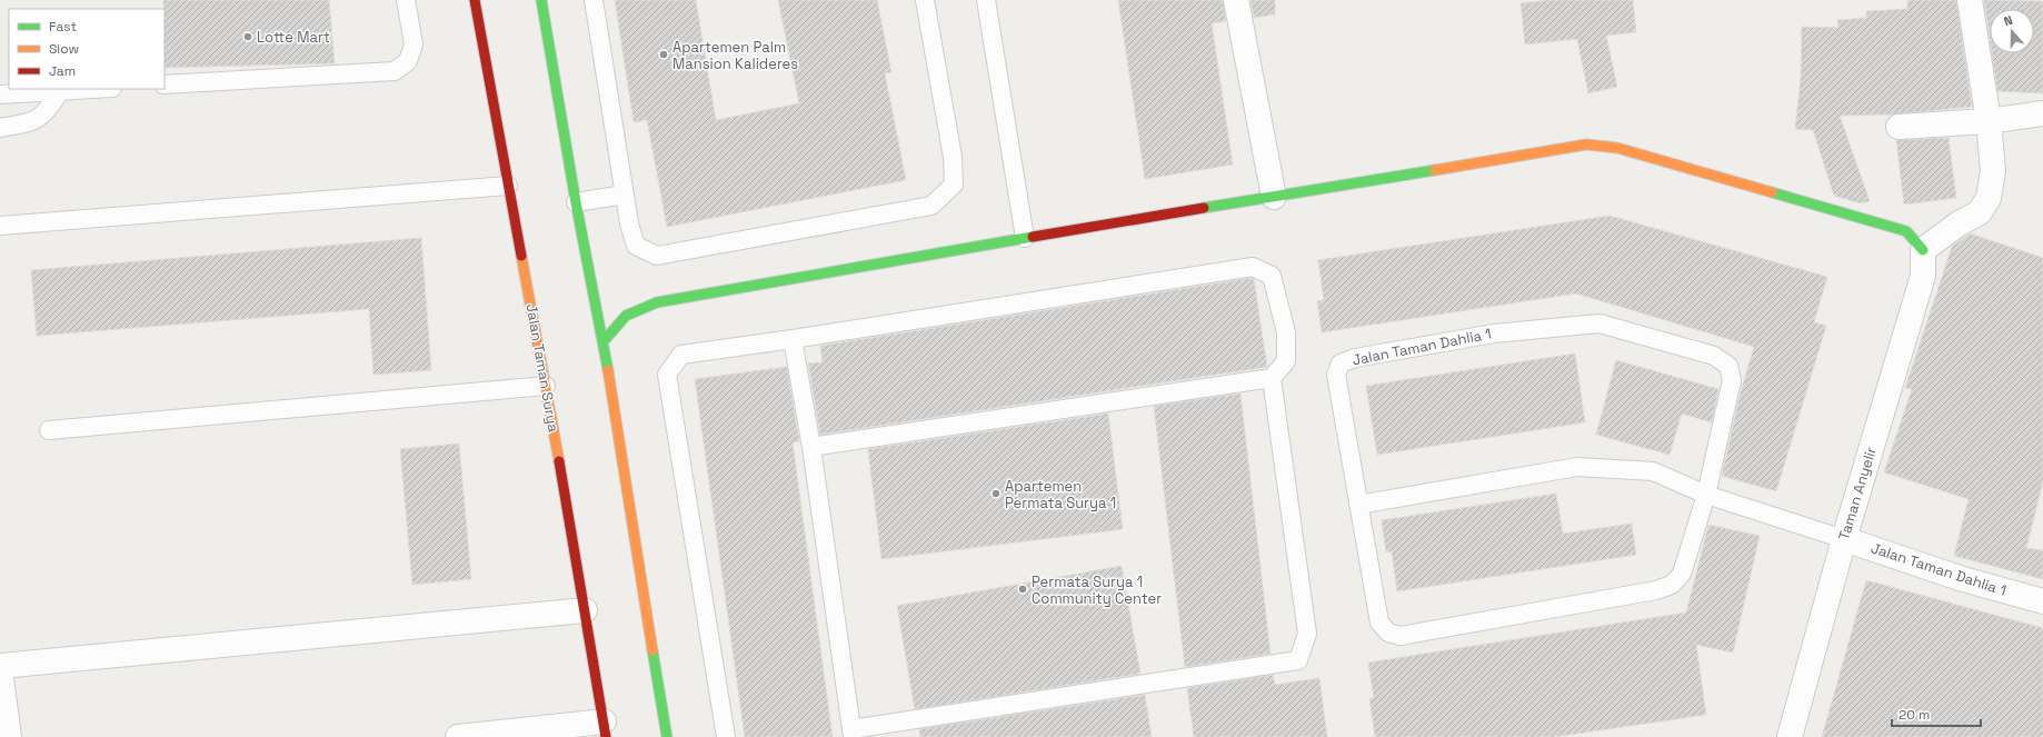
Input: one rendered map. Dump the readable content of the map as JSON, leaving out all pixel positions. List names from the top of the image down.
{
  "streets": {
    "street": ["Jalan Taman Dahlia 1", "Jalan Taman Surya", "Taman Anyelir"]
  },
  "crossings": [
    ["Jalan Taman Dahlia 1", "Taman Anyelir"]
  ],
  "places": [
    "Lotte Mart",
    "Apartemen Palm Mansion Kalideres",
    "Apartemen Permata Surya 1",
    "Permata Surya 1 Community Center"
  ],
  "legend": ["Fast", "Slow", "Jam"],
  "scale_bar": "20 m",
  "north": "top"
}
